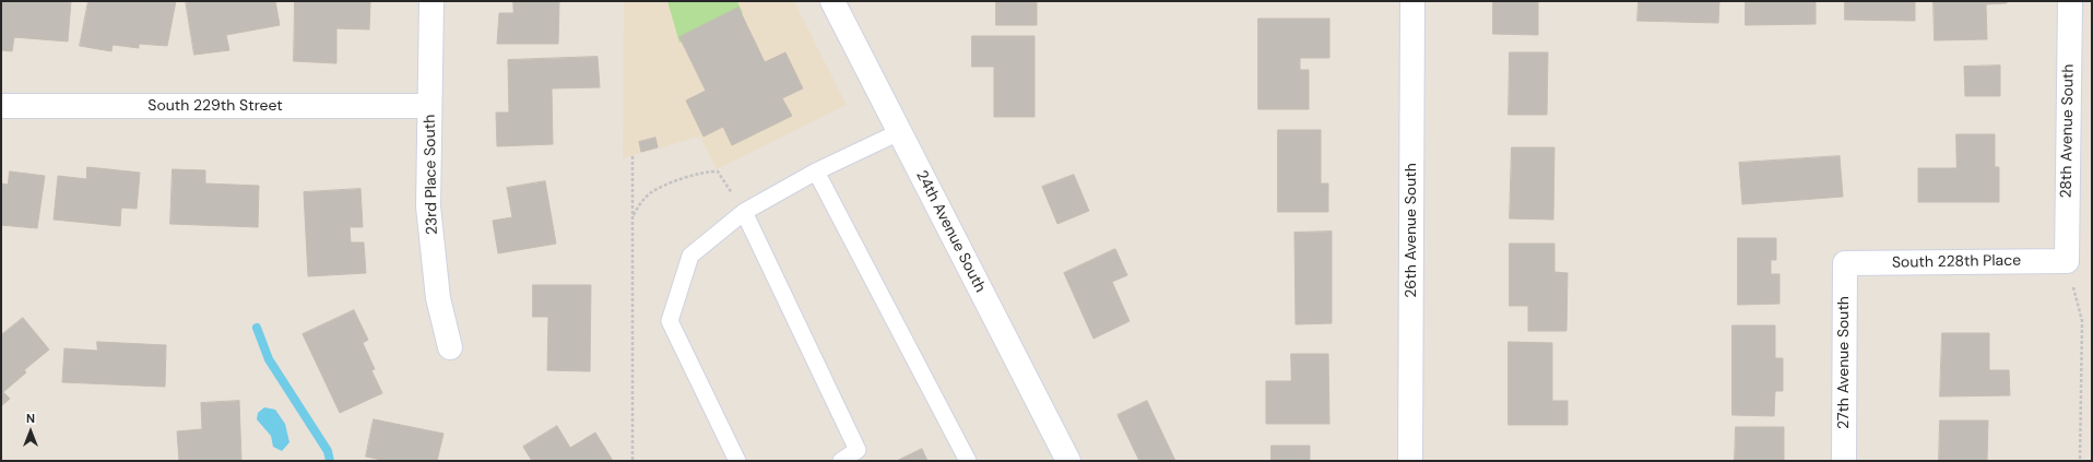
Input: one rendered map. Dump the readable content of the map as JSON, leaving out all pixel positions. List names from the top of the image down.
{
  "streets": {
    "street": [
      "South 229th Street",
      "28th Avenue South",
      "23rd Place South",
      "26th Avenue South",
      "24th Avenue South",
      "South 228th Place",
      "27th Avenue South"
    ]
  },
  "crossings": [
    ["South 229th Street", "23rd Place South"],
    ["28th Avenue South", "South 228th Place"],
    ["South 228th Place", "27th Avenue South"]
  ],
  "north": "top"
}
